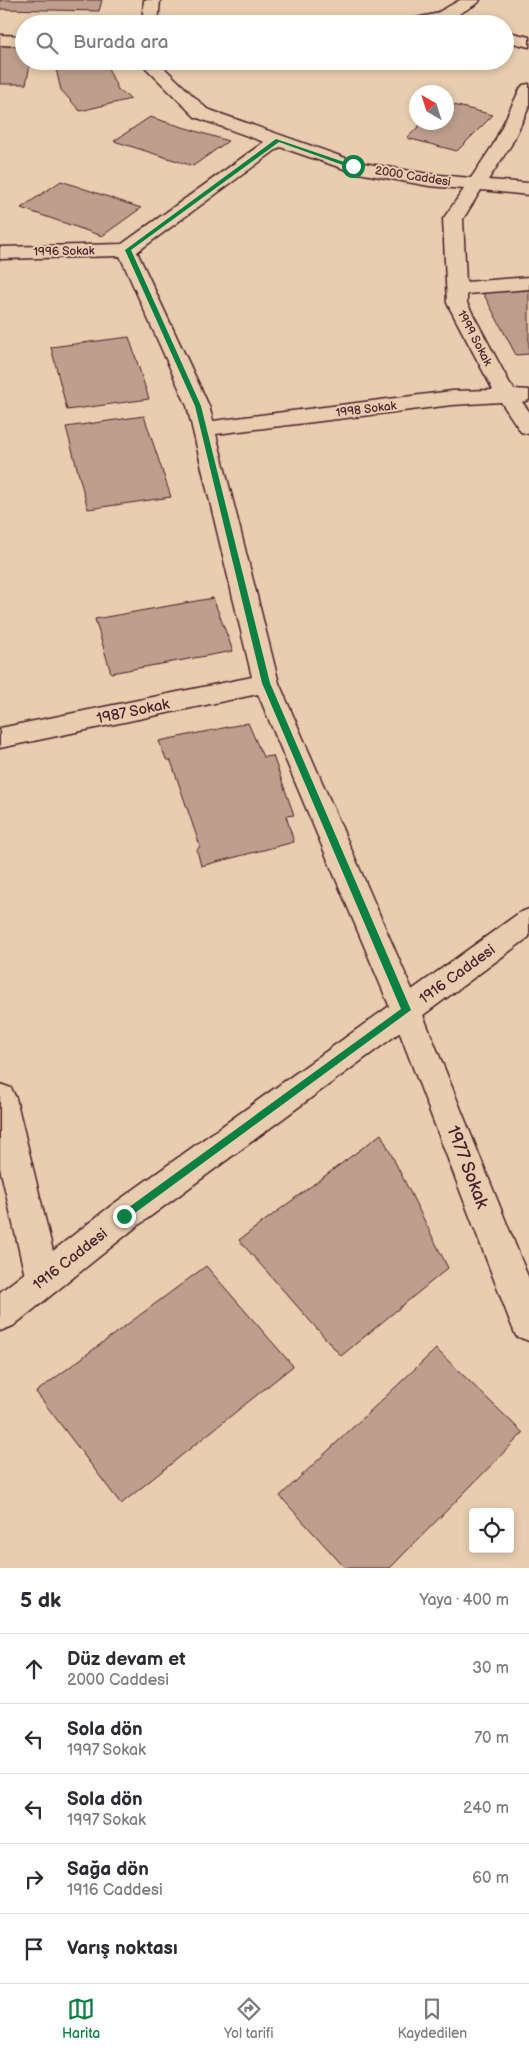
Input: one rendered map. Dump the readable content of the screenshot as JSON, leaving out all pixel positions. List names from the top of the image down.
{
  "streets": {
    "street": [
      "2000 Caddesi",
      "1996 Sokak",
      "1999 Sokak",
      "1998 Sokak",
      "1987 Sokak",
      "1916 Caddesi",
      "1977 Sokak"
    ]
  },
  "crossings": [
    ["2000 Caddesi", "1999 Sokak"],
    ["1996 Sokak", "1977 Sokak"],
    ["1999 Sokak", "1998 Sokak"],
    ["1998 Sokak", "1977 Sokak"],
    ["1987 Sokak", "1977 Sokak"],
    ["1916 Caddesi", "1977 Sokak"]
  ],
  "north": "top left",
  "page": {
    "search": "Burada ara",
    "heading": ["5 dk", "Yaya · 400 m"],
    "list": [
      ["Düz devam et", "2000 Caddesi", "30 m"],
      ["Sola dön", "1997 Sokak", "70 m"],
      ["Sola dön", "1997 Sokak", "240 m"],
      ["Sağa dön", "1916 Caddesi", "60 m"],
      "Varış noktası"
    ],
    "nav": ["Harita", "Yol tarifi", "Kaydedilen"]
  }
}
